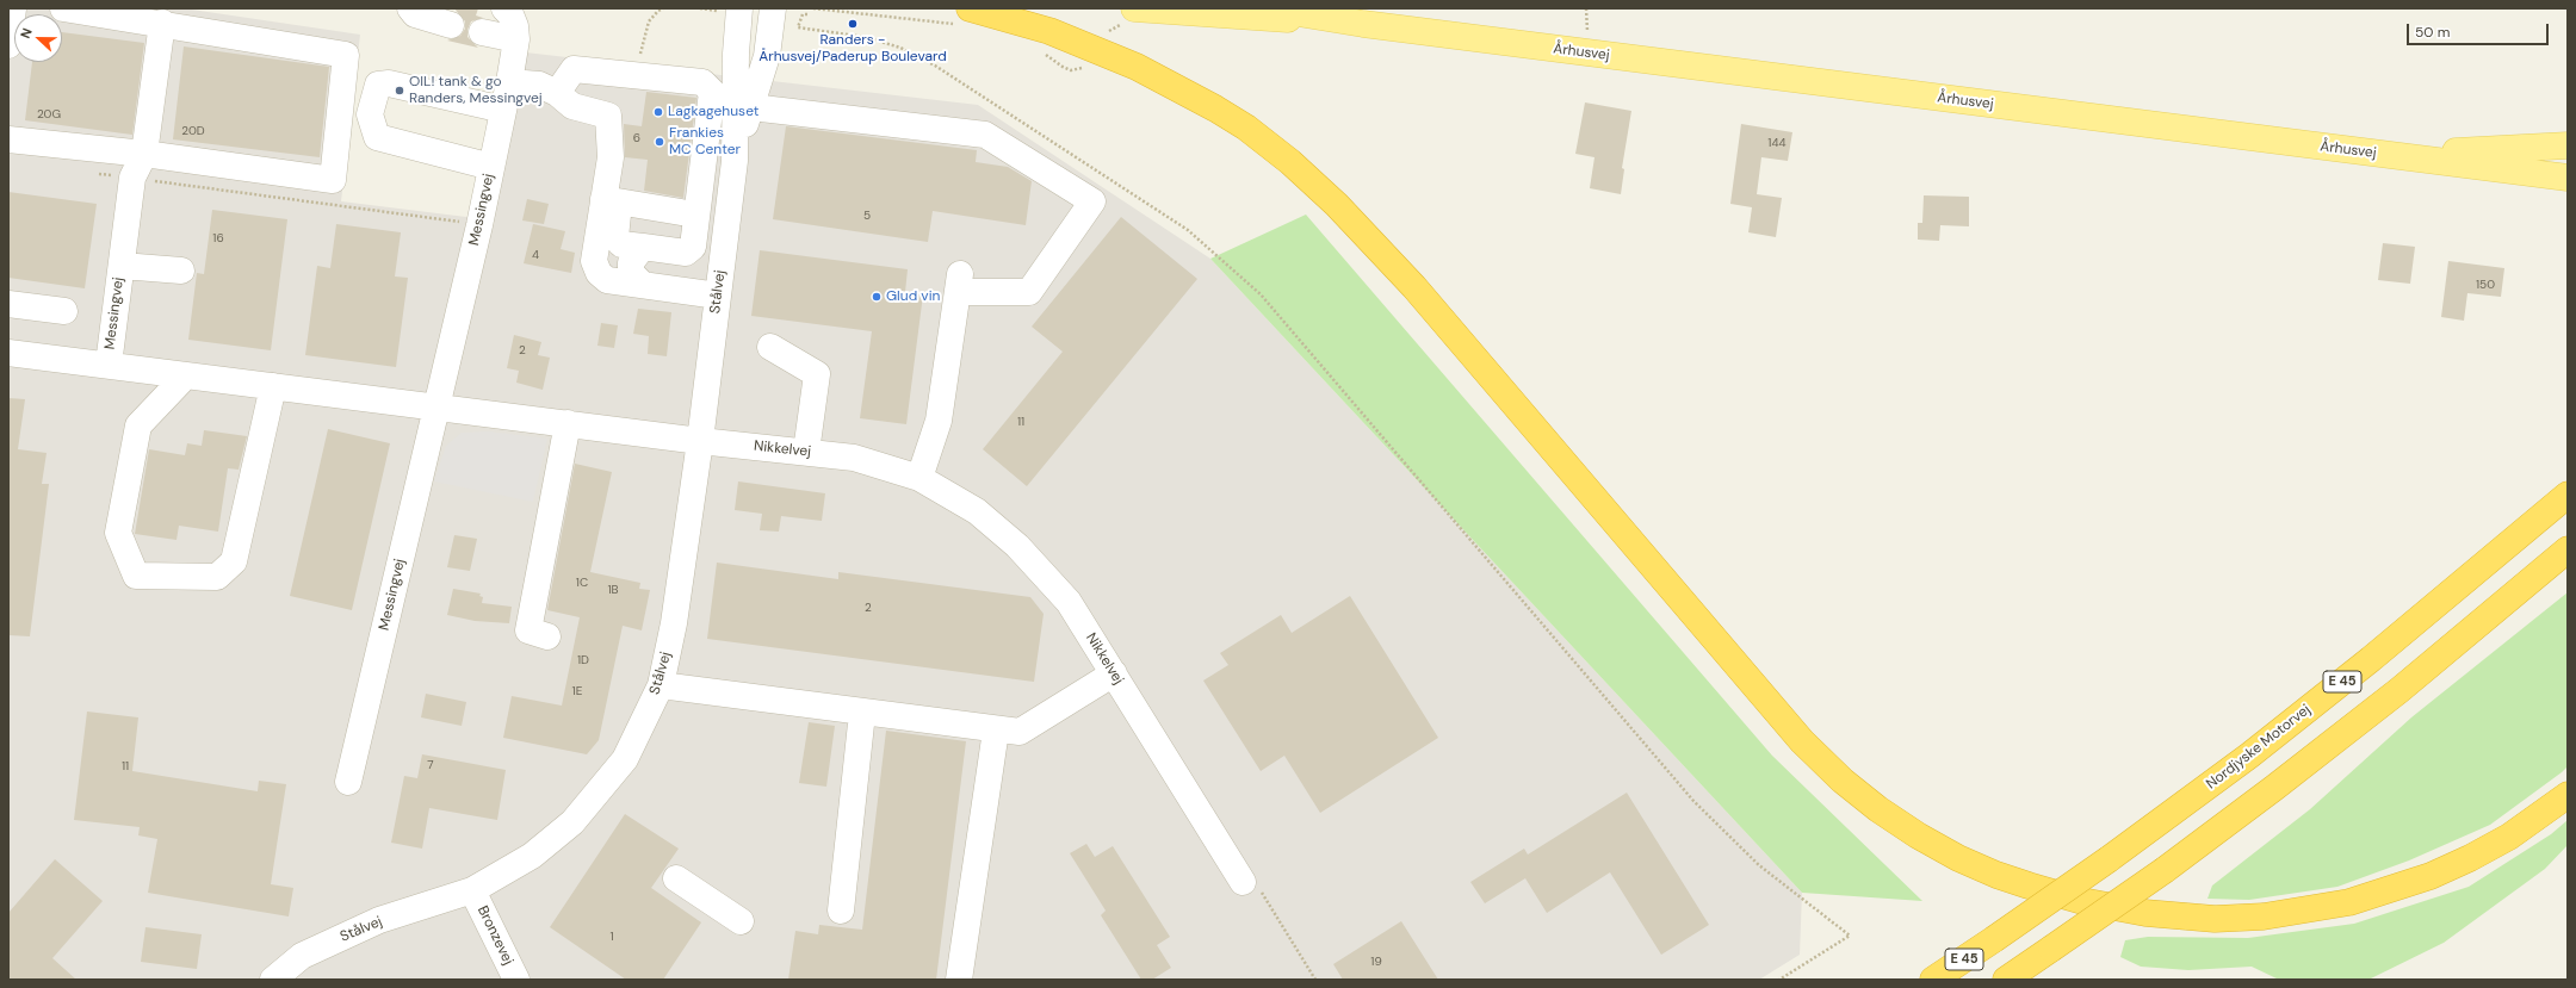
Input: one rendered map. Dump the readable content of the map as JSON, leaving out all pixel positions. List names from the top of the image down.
{
  "streets": {
    "highway": ["E 45", "Nordjyske Motorvej"],
    "main road": ["Århusvej"],
    "street": [
      "Messingvej",
      "Stålvej",
      "Nikkelvej",
      "Bronzevej"
    ]
  },
  "crossings": [
    ["Messingvej", "Stålvej"],
    ["Messingvej", "Nikkelvej"],
    ["Stålvej", "Nikkelvej"],
    ["Stålvej", "Bronzevej"]
  ],
  "places": [
    "Randers - Århusvej/Paderup Boulevard",
    "OIL! tank & go Randers, Messingvej",
    "Lagkagehuset",
    "Frankies MC Center",
    "Glud vin"
  ],
  "house_numbers": [
    "20G",
    "20D",
    "6",
    "144",
    "5",
    "16",
    "4",
    "150",
    "2",
    "11",
    "1C",
    "1B",
    "2",
    "1D",
    "1E",
    "7",
    "11",
    "1",
    "19"
  ],
  "scale_bar": "50 m",
  "north": "left"
}
